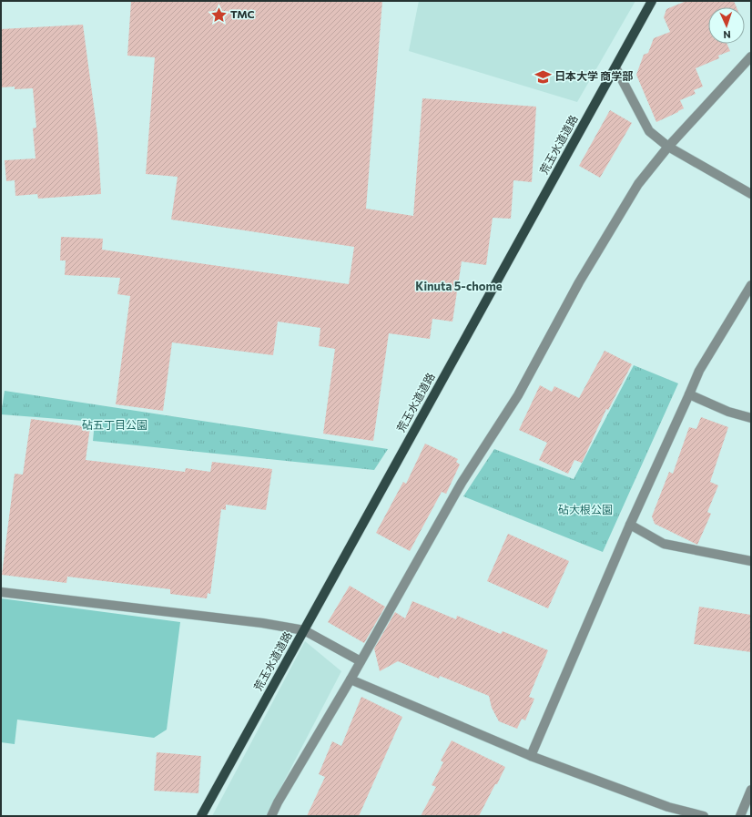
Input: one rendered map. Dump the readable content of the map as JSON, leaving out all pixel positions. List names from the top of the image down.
{
  "streets": {
    "main road": ["荒玉水道道路"]
  },
  "districts": ["Kinuta 5-chome"],
  "parks": ["砧五丁目公園", "砧大根公園"],
  "places": {
    "place": ["TMC"],
    "school or university": ["日本大学 商学部"]
  },
  "north": "bottom"
}
